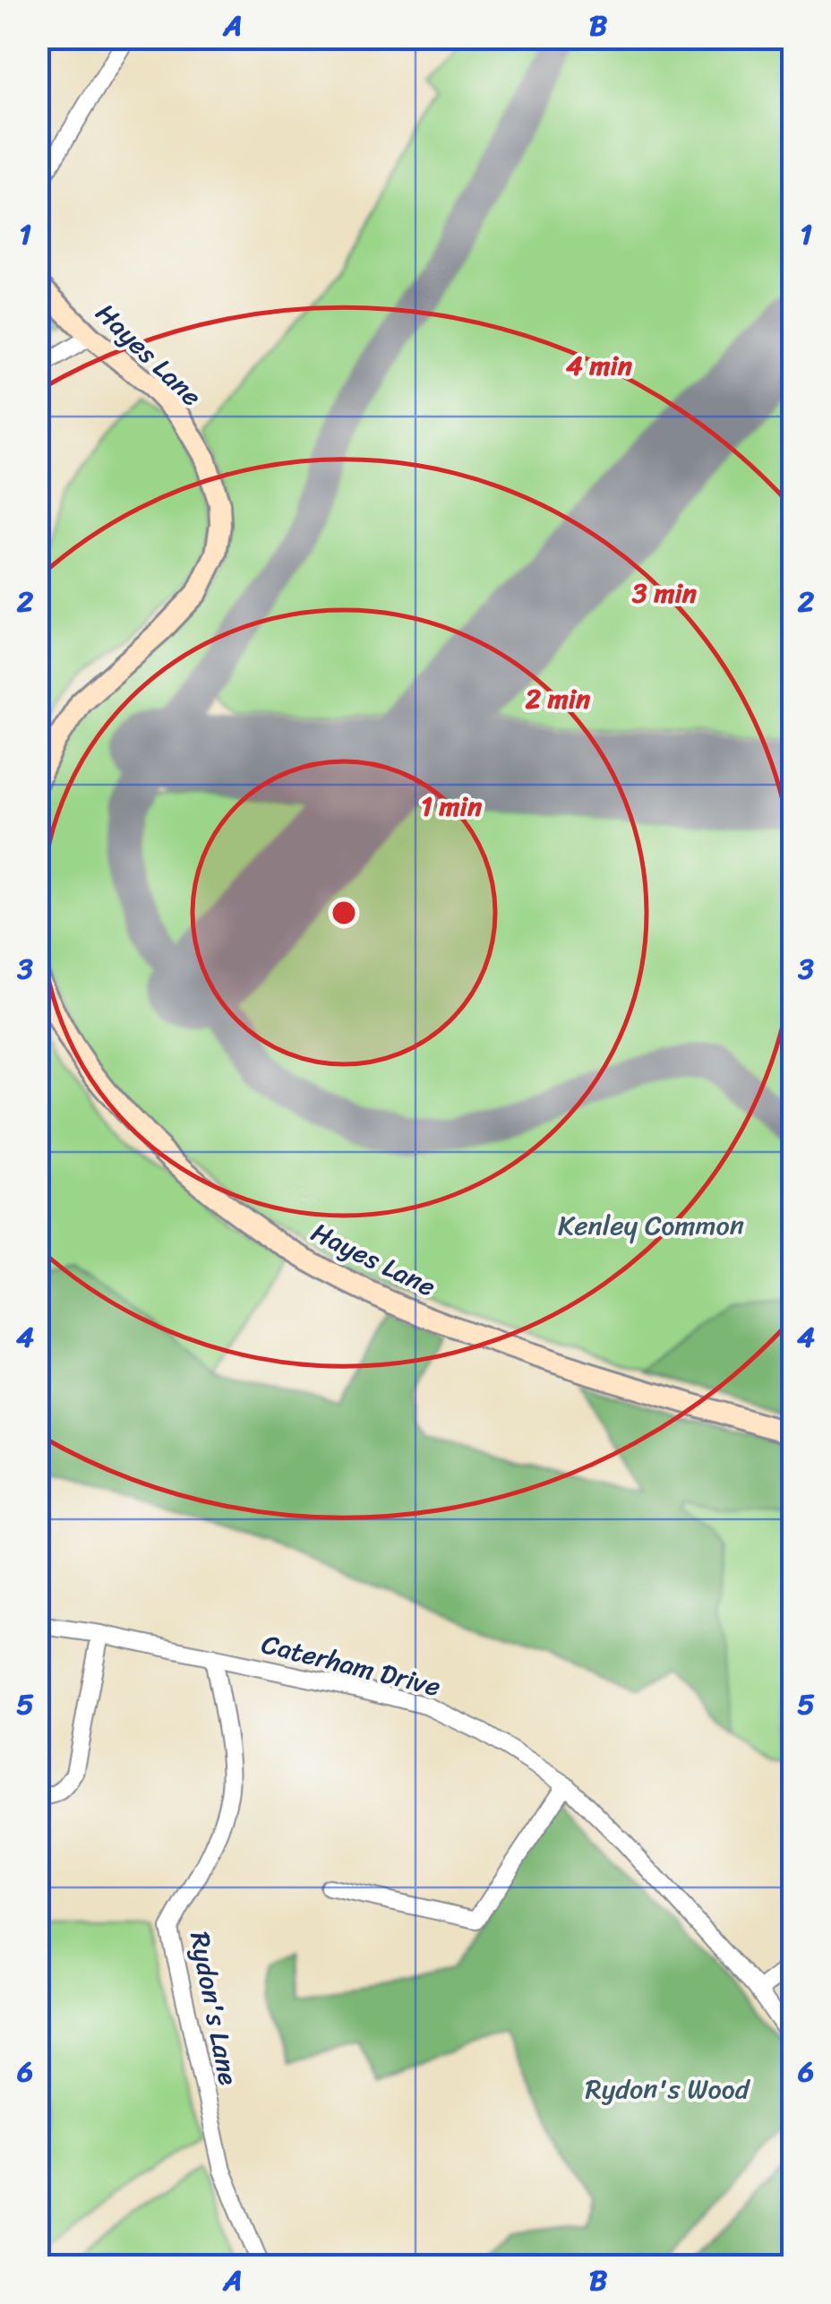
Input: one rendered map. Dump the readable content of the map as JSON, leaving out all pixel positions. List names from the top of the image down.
{
  "streets": {
    "street": ["Hayes Lane", "Caterham Drive", "Rydon's Lane"]
  },
  "crossings": [
    ["Caterham Drive", "Rydon's Lane"]
  ],
  "parks": ["Kenley Common", "Rydon's Wood"],
  "grid": {
    "columns": ["A", "B"],
    "rows": [
      "1",
      "2",
      "3",
      "4",
      "5",
      "6"
    ]
  },
  "rings": [
    "4 min",
    "3 min",
    "2 min",
    "1 min"
  ]
}
